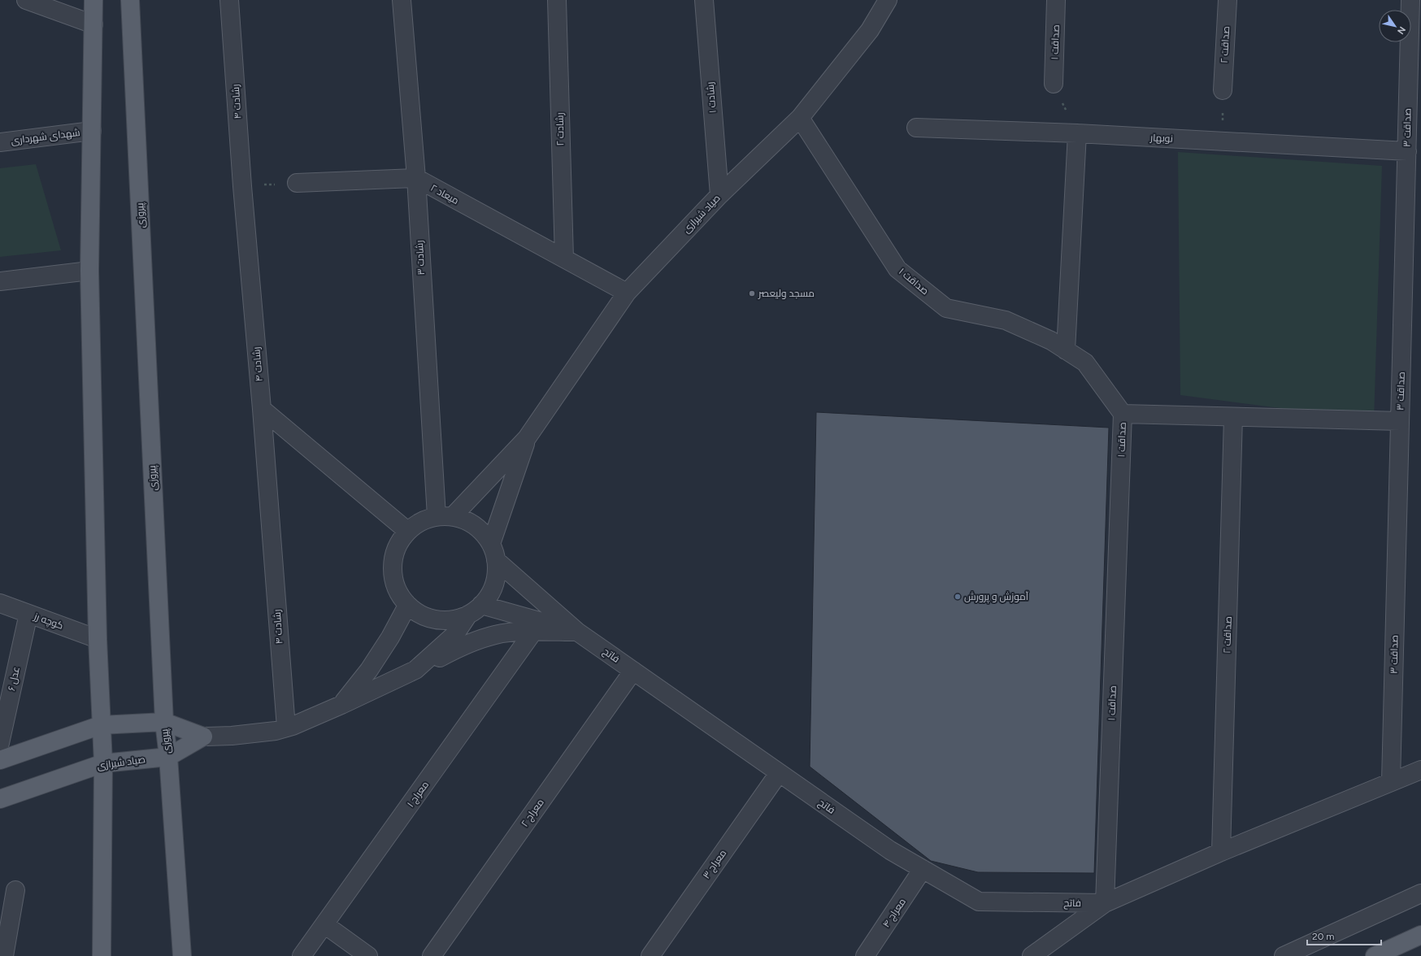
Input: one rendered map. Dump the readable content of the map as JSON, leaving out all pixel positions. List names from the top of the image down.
{
  "streets": {
    "main road": ["صیاد شیرازی", "پیروزی"],
    "street": [
      "صداقت ۱",
      "صداقت ۲",
      "رشادت ۱",
      "رشادت ۴",
      "صداقت ۳",
      "رشادت ۲",
      "شهدای شهرداری",
      "نوبهار",
      "میعاد ۲",
      "رشادت ۳",
      "کوچه رز",
      "فاتح",
      "عدل ۶",
      "معراج ۱",
      "معراج ۲",
      "معراج ۳",
      "معراج ۴"
    ]
  },
  "crossings": [
    ["صداقت ۱", "صیاد شیرازی"],
    ["صداقت ۱", "فاتح"],
    ["رشادت ۱", "صیاد شیرازی"],
    ["رشادت ۴", "صیاد شیرازی"],
    ["صداقت ۳", "نوبهار"],
    ["رشادت ۲", "میعاد ۲"],
    ["میعاد ۲", "صیاد شیرازی"],
    ["میعاد ۲", "رشادت ۳"],
    ["صیاد شیرازی", "پیروزی"],
    ["کوچه رز", "عدل ۶"],
    ["فاتح", "معراج ۲"],
    ["فاتح", "معراج ۳"],
    ["فاتح", "معراج ۴"]
  ],
  "places": ["مسجد ولیعصر", "آموزش و پرورش"],
  "scale_bar": "20 m",
  "north": "bottom right"
}
